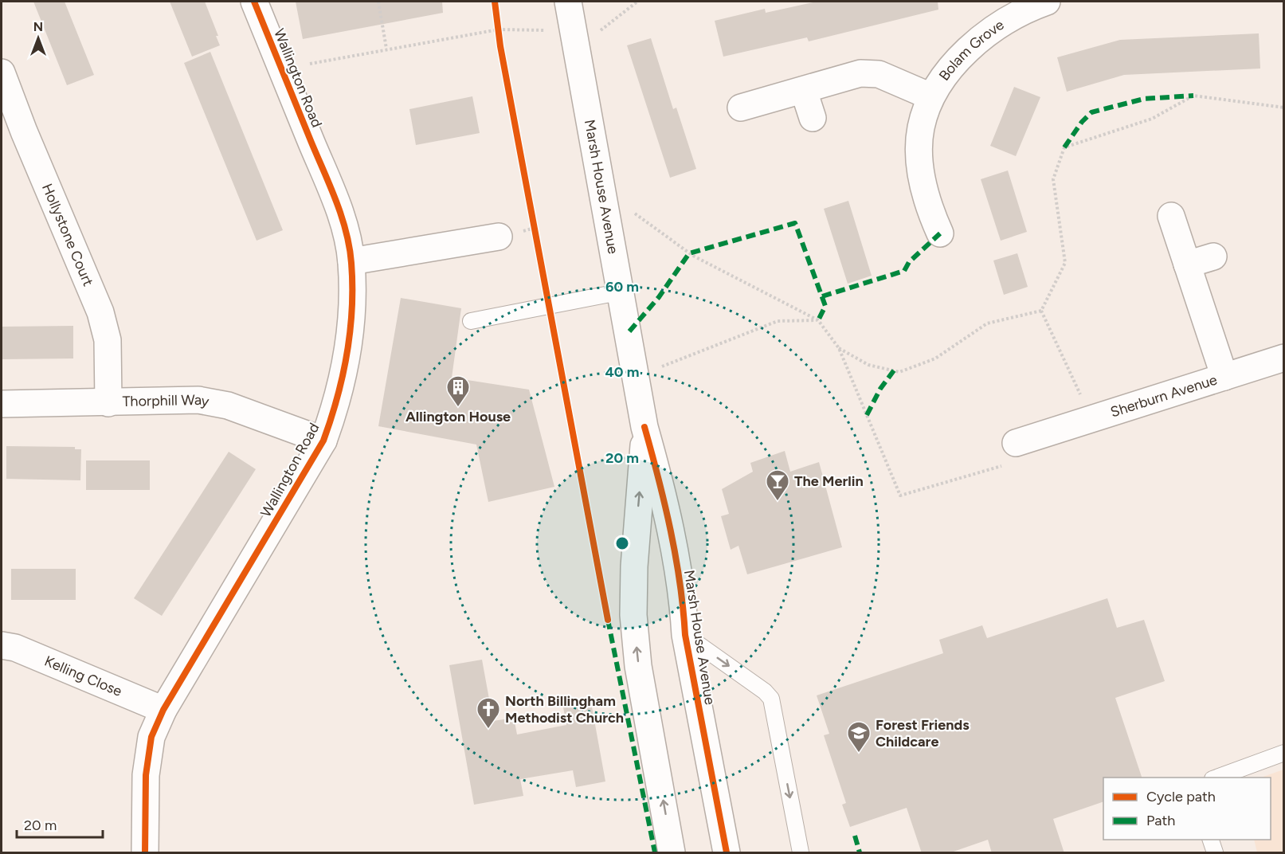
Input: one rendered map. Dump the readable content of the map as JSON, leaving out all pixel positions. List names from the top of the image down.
{
  "streets": {
    "street": [
      "Bolam Grove",
      "Wallington Road",
      "Marsh House Avenue",
      "Hollystone Court",
      "Sherburn Avenue",
      "Thorphill Way",
      "Kelling Close"
    ]
  },
  "crossings": [
    ["Wallington Road", "Thorphill Way"],
    ["Wallington Road", "Kelling Close"],
    ["Hollystone Court", "Thorphill Way"]
  ],
  "places": {
    "building": ["Allington House"],
    "bar": ["The Merlin"],
    "church": ["North Billingham Methodist Church"],
    "school or university": ["Forest Friends Childcare"]
  },
  "legend": ["Cycle path", "Path"],
  "scale_bar": "20 m",
  "north": "top",
  "rings": ["60 m", "40 m", "20 m"]
}
